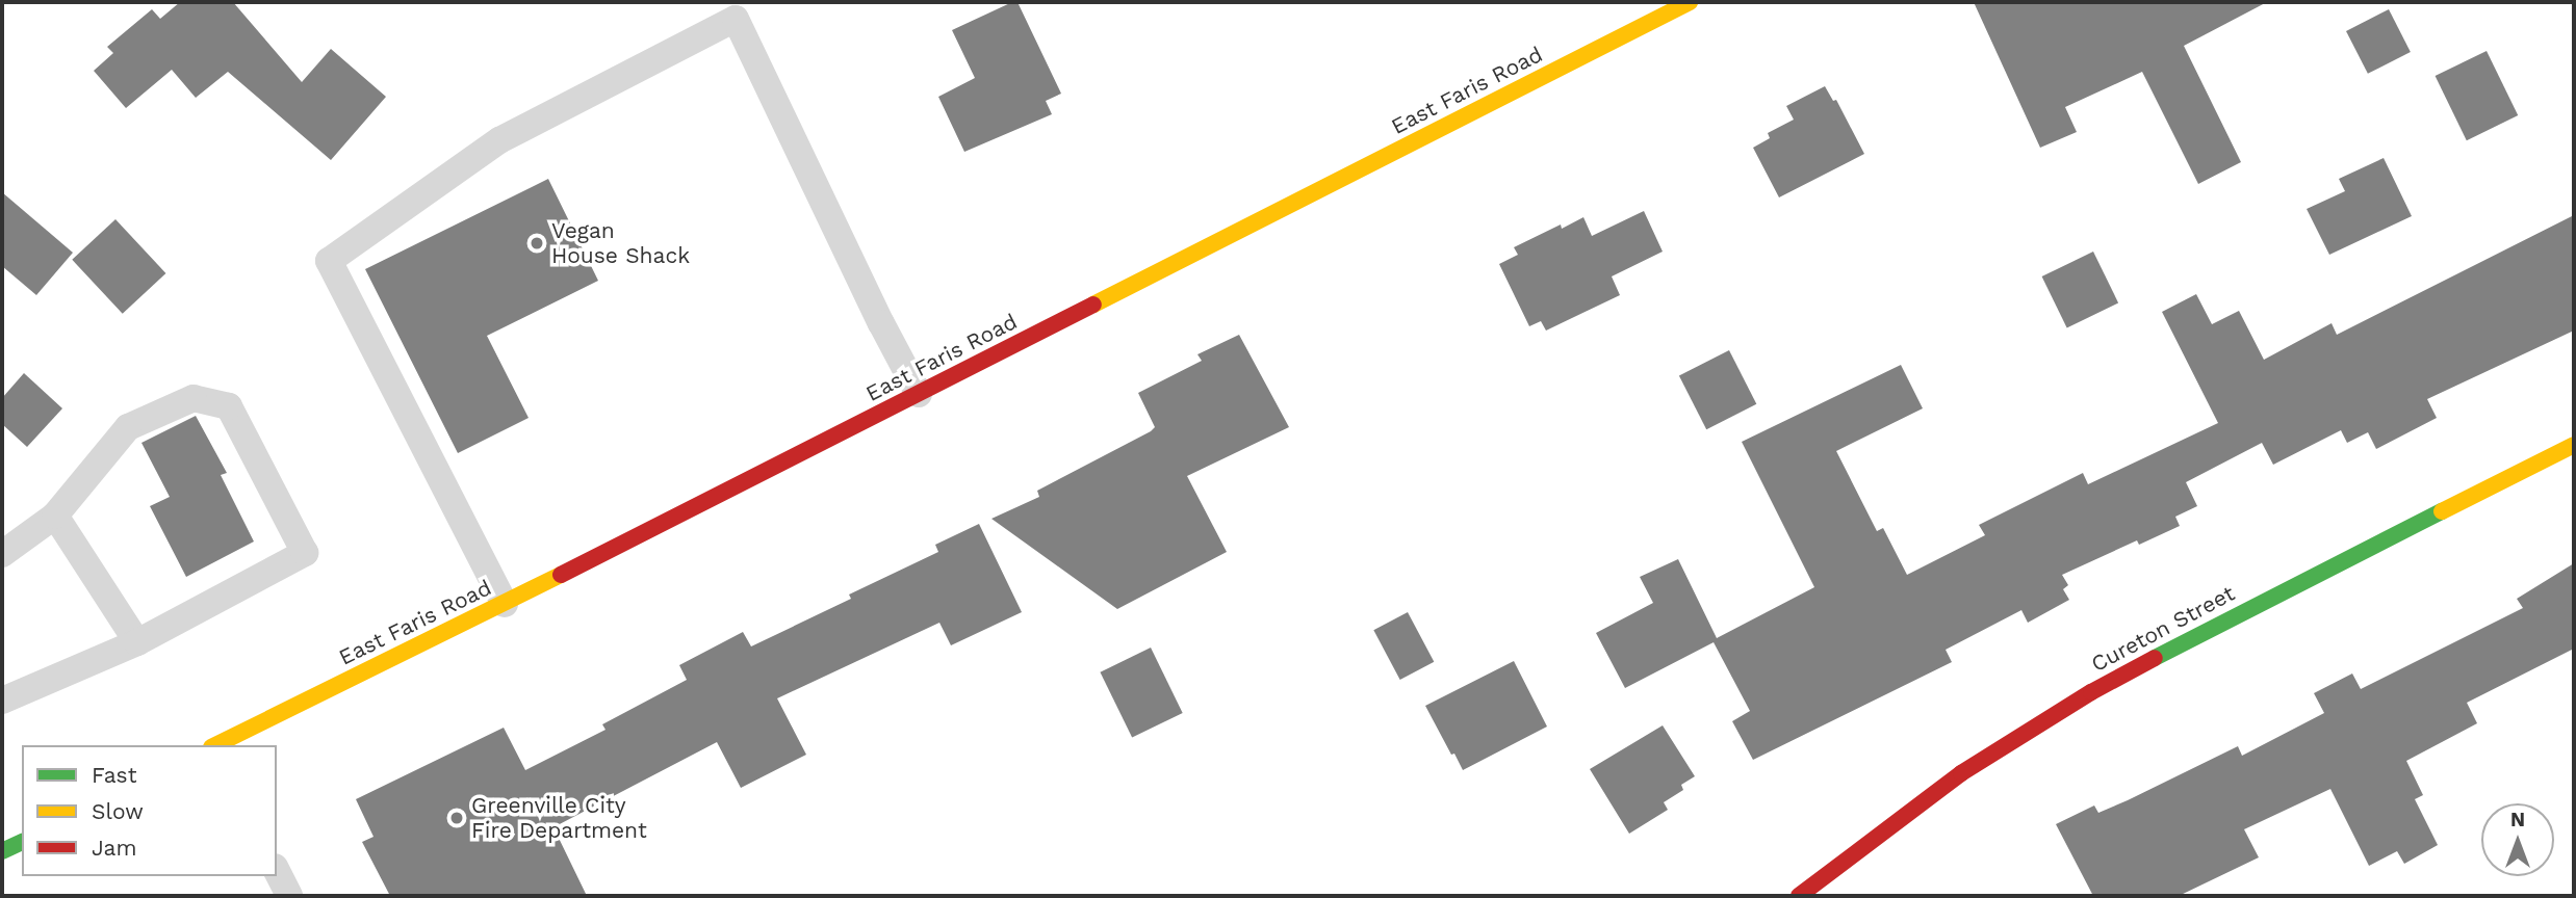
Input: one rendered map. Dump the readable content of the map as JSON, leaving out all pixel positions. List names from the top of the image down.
{
  "streets": {
    "main road": ["East Faris Road", "Cureton Street"]
  },
  "places": ["Vegan House Shack", "Greenville City Fire Department"],
  "legend": ["Fast", "Slow", "Jam"],
  "north": "top"
}
